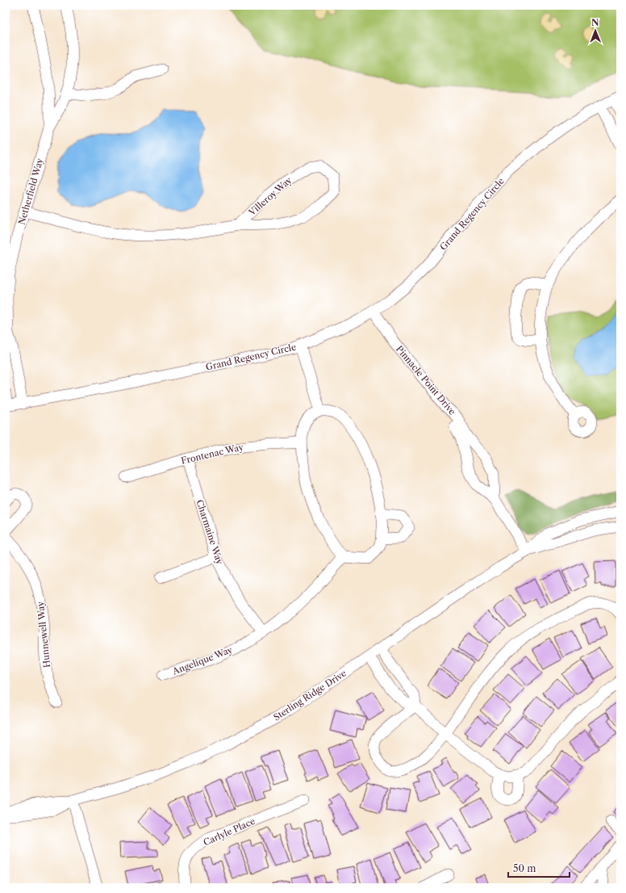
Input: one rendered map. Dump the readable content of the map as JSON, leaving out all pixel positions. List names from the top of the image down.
{
  "streets": {
    "street": [
      "Netherfield Way",
      "Villeroy Way",
      "Grand Regency Circle",
      "Pinnacle Point Drive",
      "Frontenac Way",
      "Charmaine Way",
      "Hunnewell Way",
      "Angelique Way",
      "Sterling Ridge Drive",
      "Carlyle Place"
    ]
  },
  "crossings": [
    ["Netherfield Way", "Villeroy Way"],
    ["Netherfield Way", "Grand Regency Circle"],
    ["Grand Regency Circle", "Pinnacle Point Drive"],
    ["Pinnacle Point Drive", "Sterling Ridge Drive"],
    ["Frontenac Way", "Charmaine Way"],
    ["Charmaine Way", "Angelique Way"]
  ],
  "scale_bar": "50 m",
  "north": "top"
}
